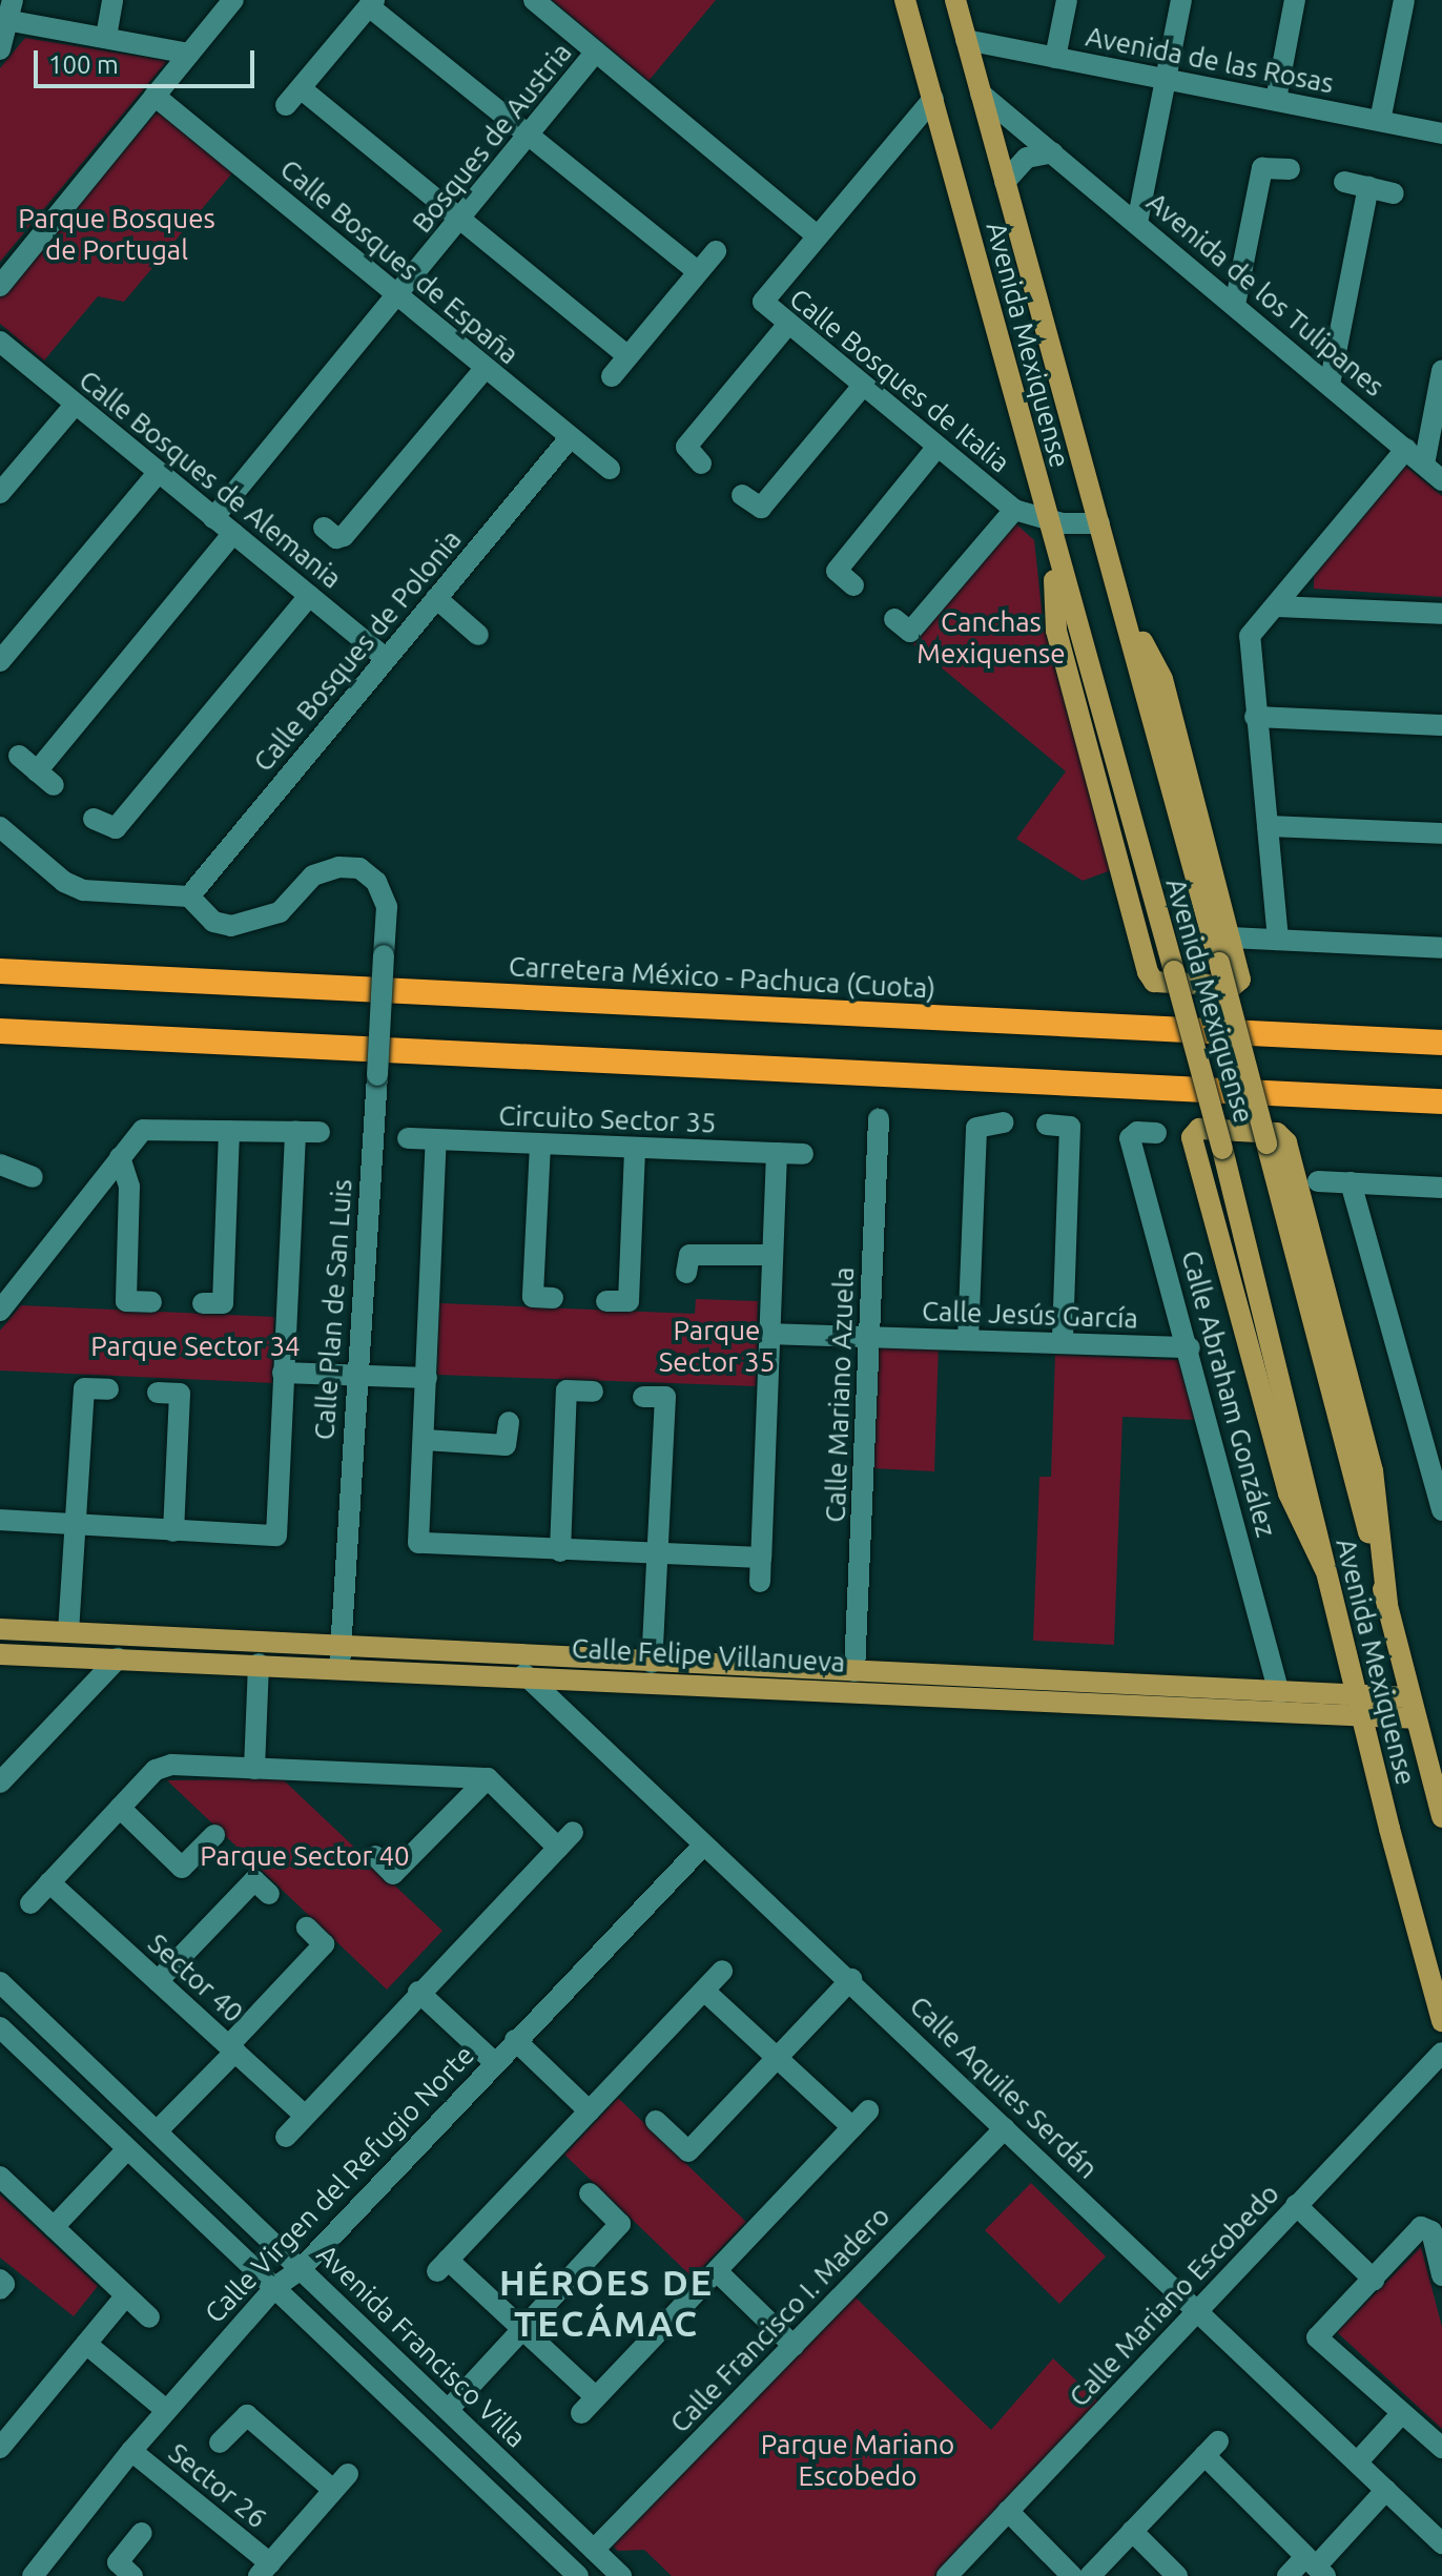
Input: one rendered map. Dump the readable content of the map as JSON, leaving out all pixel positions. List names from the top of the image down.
{
  "streets": {
    "highway": ["Carretera México - Pachuca (Cuota)"],
    "main road": ["Avenida Mexiquense", "Calle Felipe Villanueva"],
    "street": [
      "Avenida de las Rosas",
      "Bosques de Austria",
      "Calle Bosques de España",
      "Avenida de los Tulipanes",
      "Calle Bosques de Italia",
      "Calle Bosques de Alemania",
      "Calle Bosques de Polonia",
      "Circuito Sector 35",
      "Calle Plan de San Luis",
      "Calle Jesús García",
      "Calle Abraham González",
      "Calle Mariano Azuela",
      "Sector 40",
      "Calle Aquiles Serdán",
      "Calle Virgen del Refugio Norte",
      "Calle Mariano Escobedo",
      "Calle Francisco I. Madero",
      "Avenida Francisco Villa",
      "Sector 26"
    ]
  },
  "crossings": [
    ["Avenida de las Rosas", "Avenida Mexiquense"],
    ["Bosques de Austria", "Calle Bosques de España"],
    ["Bosques de Austria", "Calle Bosques de Alemania"],
    ["Calle Bosques de España", "Calle Bosques de Polonia"],
    ["Avenida de los Tulipanes", "Avenida Mexiquense"],
    ["Avenida Mexiquense", "Calle Bosques de Italia"],
    ["Avenida Mexiquense", "Calle Felipe Villanueva"],
    ["Calle Bosques de Alemania", "Calle Bosques de Polonia"],
    ["Calle Bosques de Polonia", "Calle Plan de San Luis"],
    ["Calle Plan de San Luis", "Calle Felipe Villanueva"],
    ["Calle Jesús García", "Calle Abraham González"],
    ["Calle Jesús García", "Calle Mariano Azuela"],
    ["Calle Abraham González", "Calle Felipe Villanueva"],
    ["Calle Mariano Azuela", "Calle Felipe Villanueva"],
    ["Calle Felipe Villanueva", "Calle Aquiles Serdán"],
    ["Calle Aquiles Serdán", "Calle Virgen del Refugio Norte"],
    ["Calle Aquiles Serdán", "Calle Mariano Escobedo"],
    ["Calle Aquiles Serdán", "Calle Francisco I. Madero"],
    ["Calle Virgen del Refugio Norte", "Avenida Francisco Villa"],
    ["Calle Virgen del Refugio Norte", "Sector 26"],
    ["Calle Francisco I. Madero", "Avenida Francisco Villa"]
  ],
  "districts": ["HÉROES DE TECÁMAC"],
  "parks": [
    "Parque Bosques de Portugal",
    "Canchas Mexiquense",
    "Parque Sector 35",
    "Parque Sector 34",
    "Parque Sector 40",
    "Parque Mariano Escobedo"
  ],
  "scale_bar": "100 m"
}
